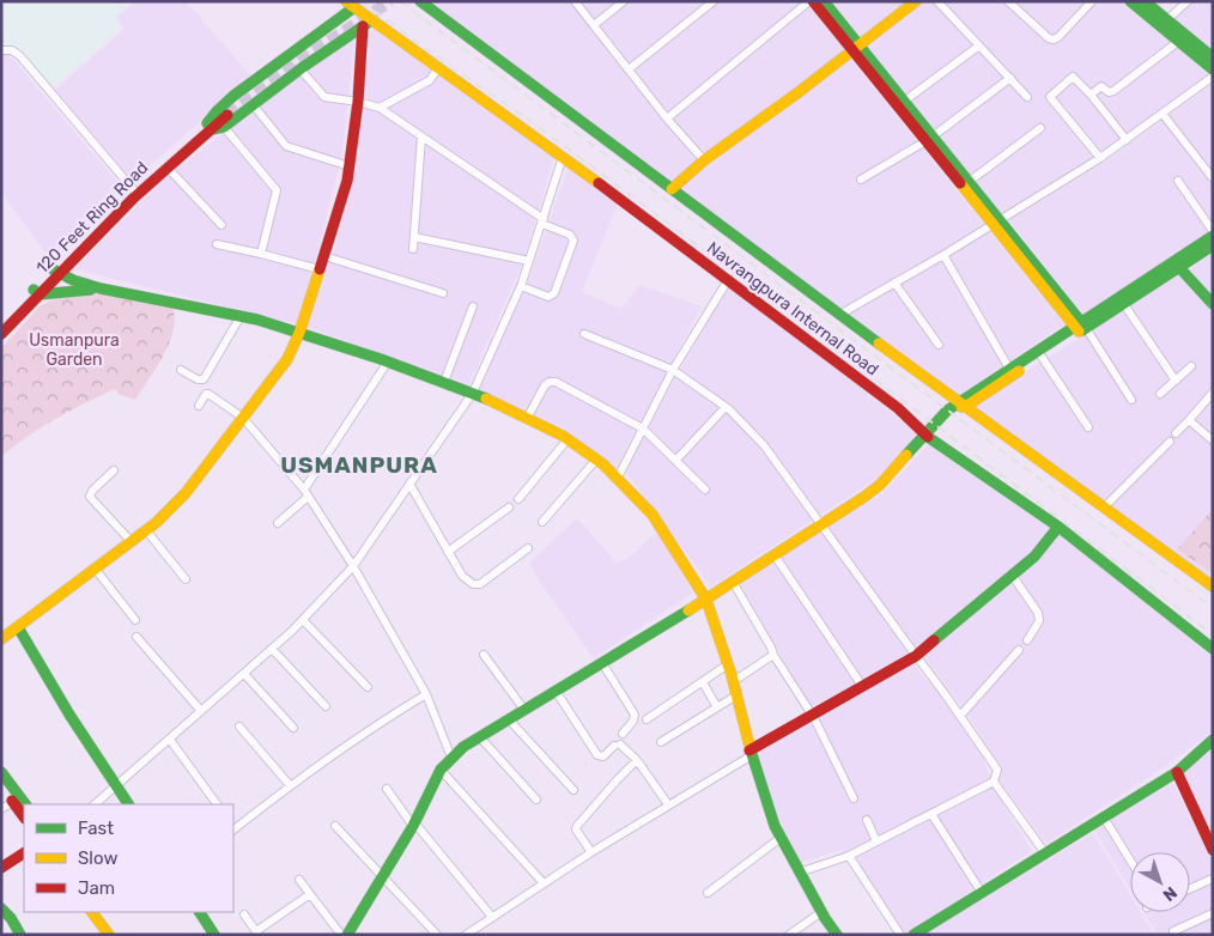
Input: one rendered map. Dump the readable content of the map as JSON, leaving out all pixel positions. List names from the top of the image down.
{
  "streets": {
    "street": ["120 Feet Ring Road", "Navrangpura Internal Road"]
  },
  "districts": ["USMANPURA"],
  "parks": ["Usmanpura Garden"],
  "legend": ["Fast", "Slow", "Jam"],
  "north": "bottom right"
}
